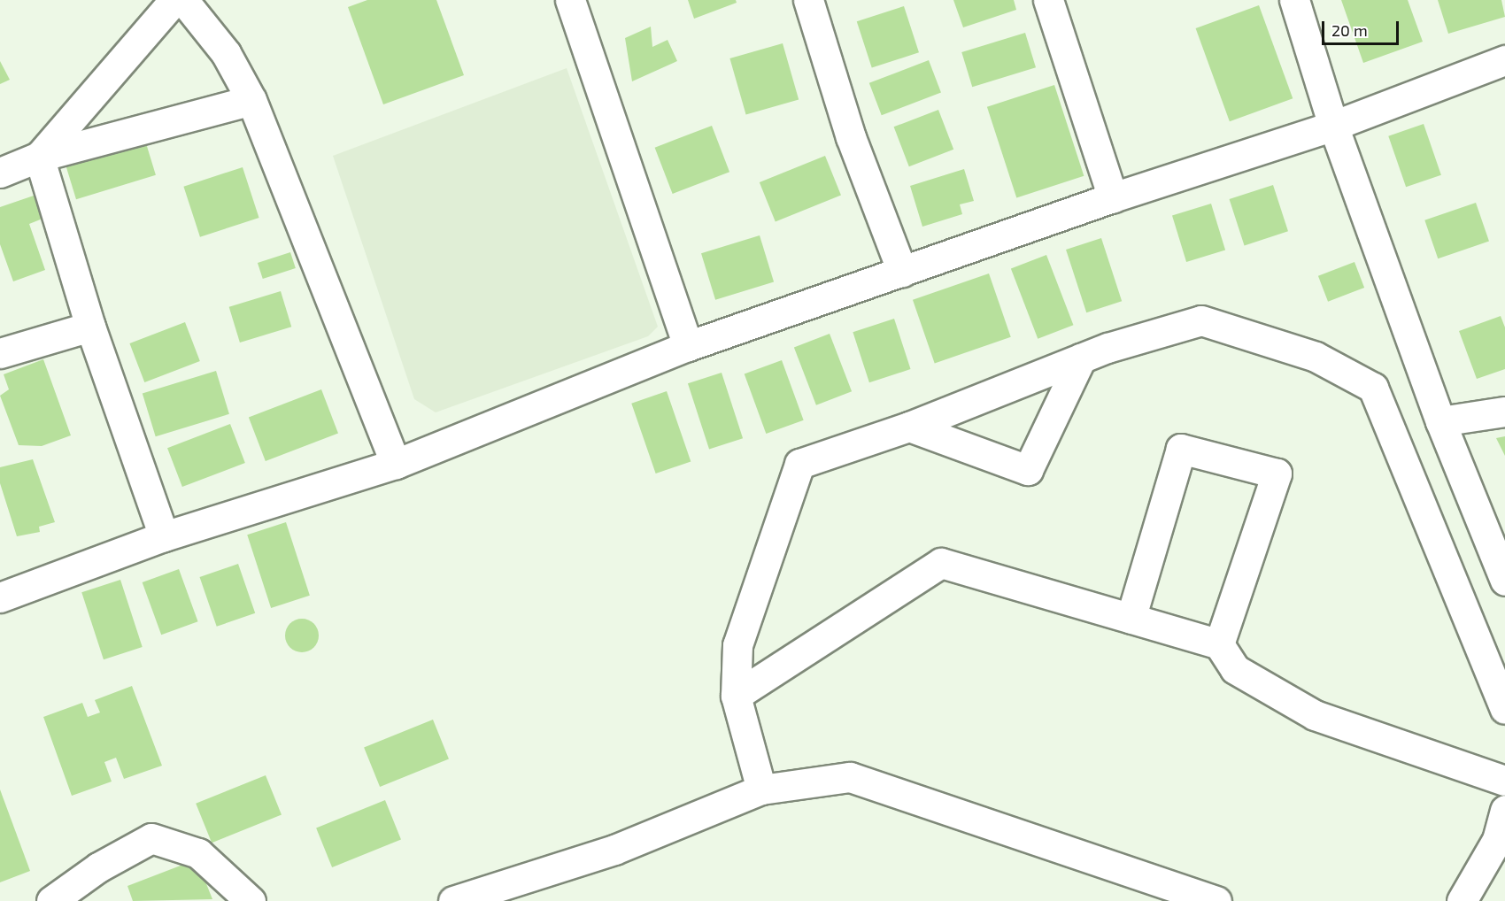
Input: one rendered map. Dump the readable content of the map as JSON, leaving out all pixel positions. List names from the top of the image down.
{
  "scale_bar": "20 m"
}
